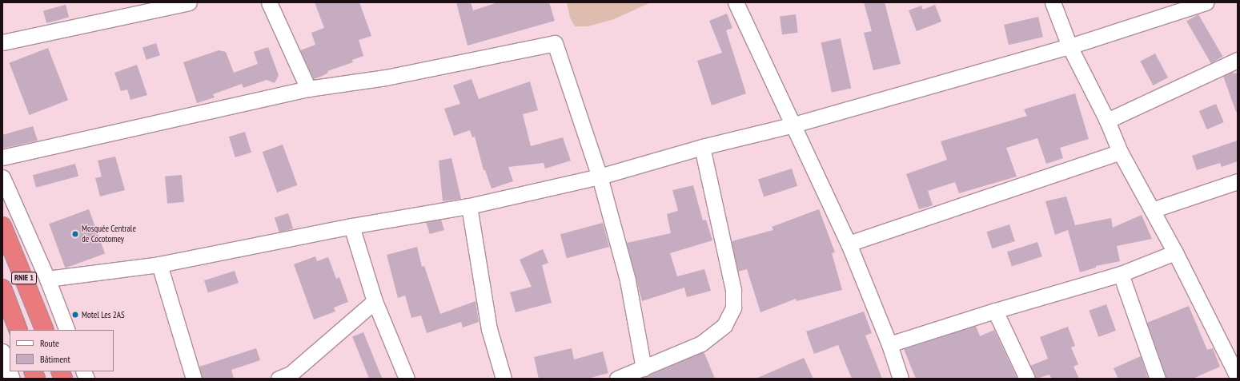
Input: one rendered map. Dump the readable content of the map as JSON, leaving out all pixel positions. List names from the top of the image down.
{
  "streets": {
    "highway": ["RNIE 1"]
  },
  "places": ["Mosquée Centrale de Cocotomey", "Motel Les 2AS"],
  "legend": ["Route", "Bâtiment"]
}
